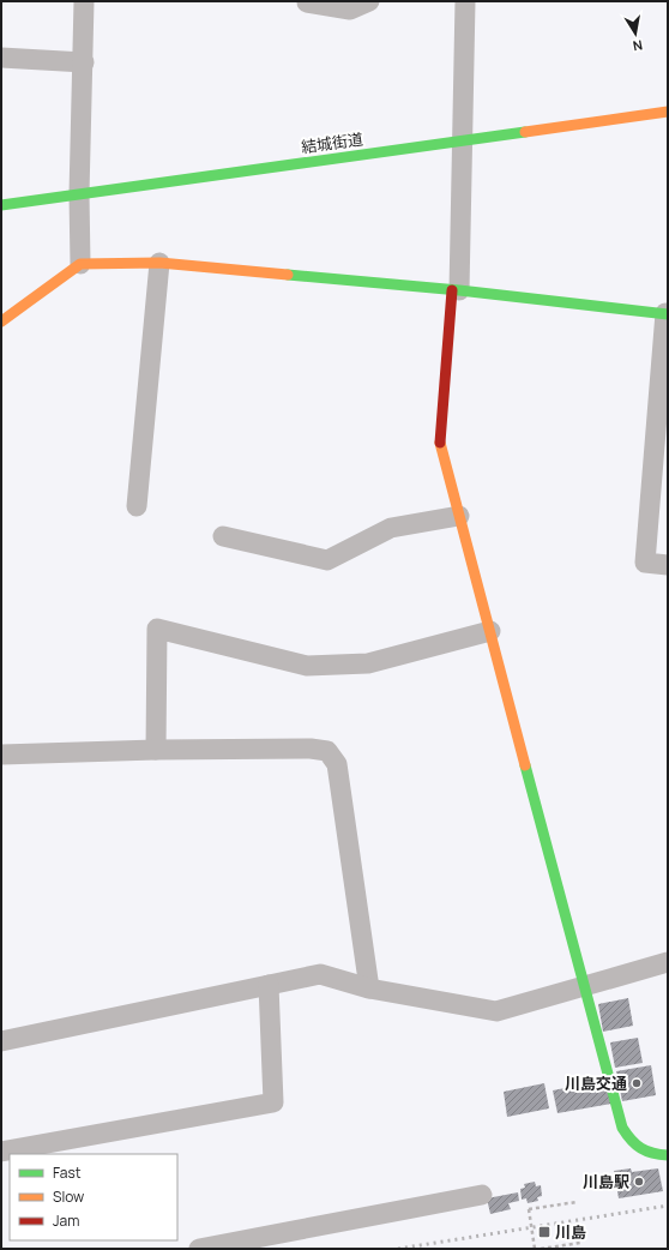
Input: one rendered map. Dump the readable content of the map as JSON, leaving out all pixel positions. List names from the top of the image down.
{
  "streets": {
    "street": ["結城街道"]
  },
  "places": {
    "other": ["川島交通", "川島駅"],
    "transit": ["川島"]
  },
  "legend": ["Fast", "Slow", "Jam"],
  "north": "bottom"
}
